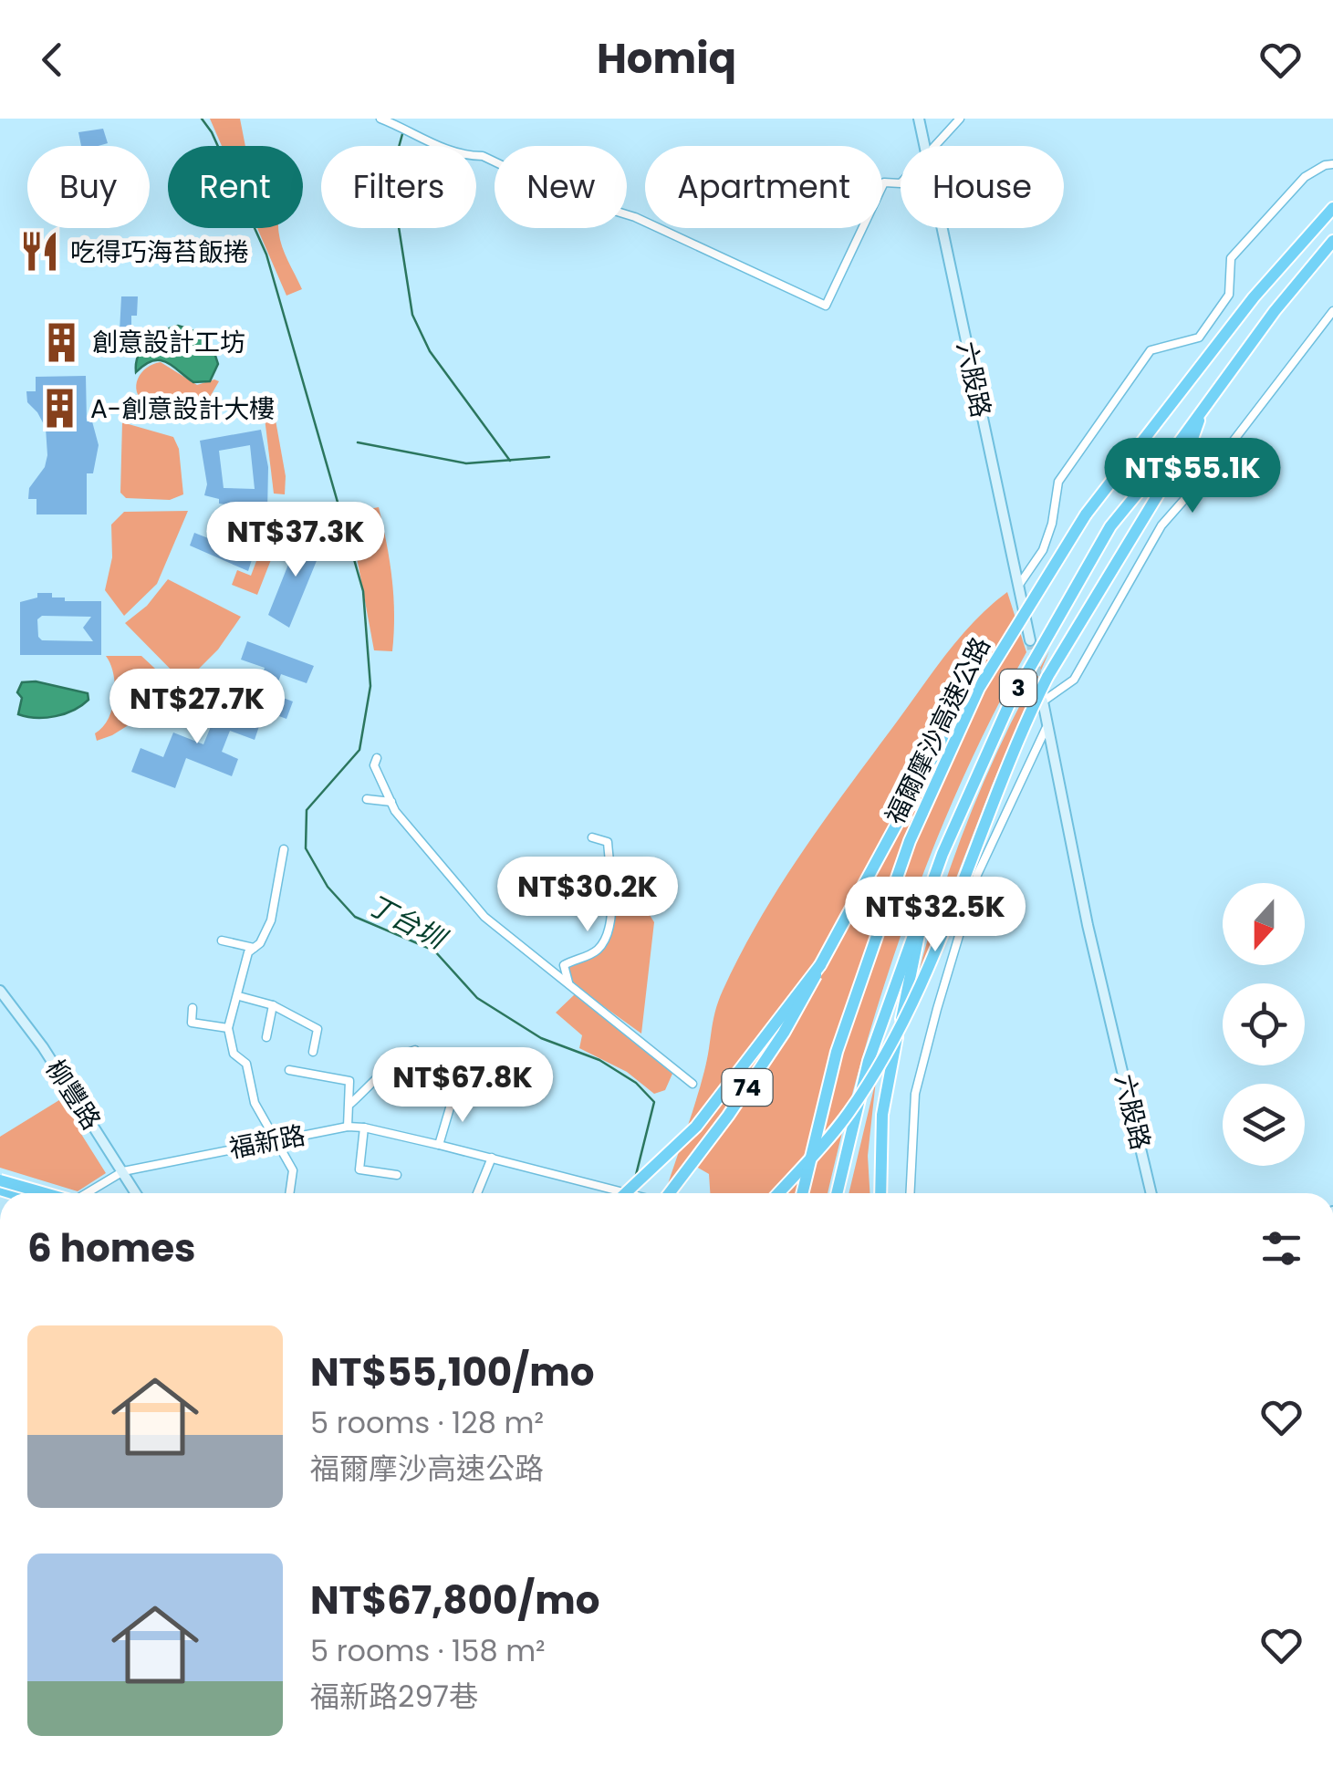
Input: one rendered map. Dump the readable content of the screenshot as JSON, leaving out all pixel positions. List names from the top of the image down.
{
  "streets": {
    "highway": ["3", "福爾摩沙高速公路", "74"],
    "street": ["六股路", "柳豐路", "福新路"]
  },
  "crossings": [
    ["柳豐路", "福新路"]
  ],
  "water": ["丁台圳"],
  "places": {
    "restaurant": ["吃得巧海苔飯捲"],
    "building": ["創意設計工坊", "A-創意設計大樓"]
  },
  "north": "bottom",
  "page": {
    "header": "Homiq",
    "chip": [
      "Buy",
      "Rent",
      "Filters",
      "New",
      "Apartment",
      "House"
    ],
    "price": [
      "NT$55.1K",
      "NT$37.3K",
      "NT$27.7K",
      "NT$30.2K",
      "NT$32.5K",
      "NT$67.8K"
    ],
    "heading": "6 homes",
    "list": [
      {
        "name": "NT$55,100/mo",
        "note": "5 rooms · 128 m² · 福爾摩沙高速公路"
      },
      {
        "name": "NT$67,800/mo",
        "note": "5 rooms · 158 m² · 福新路297巷"
      }
    ]
  }
}
